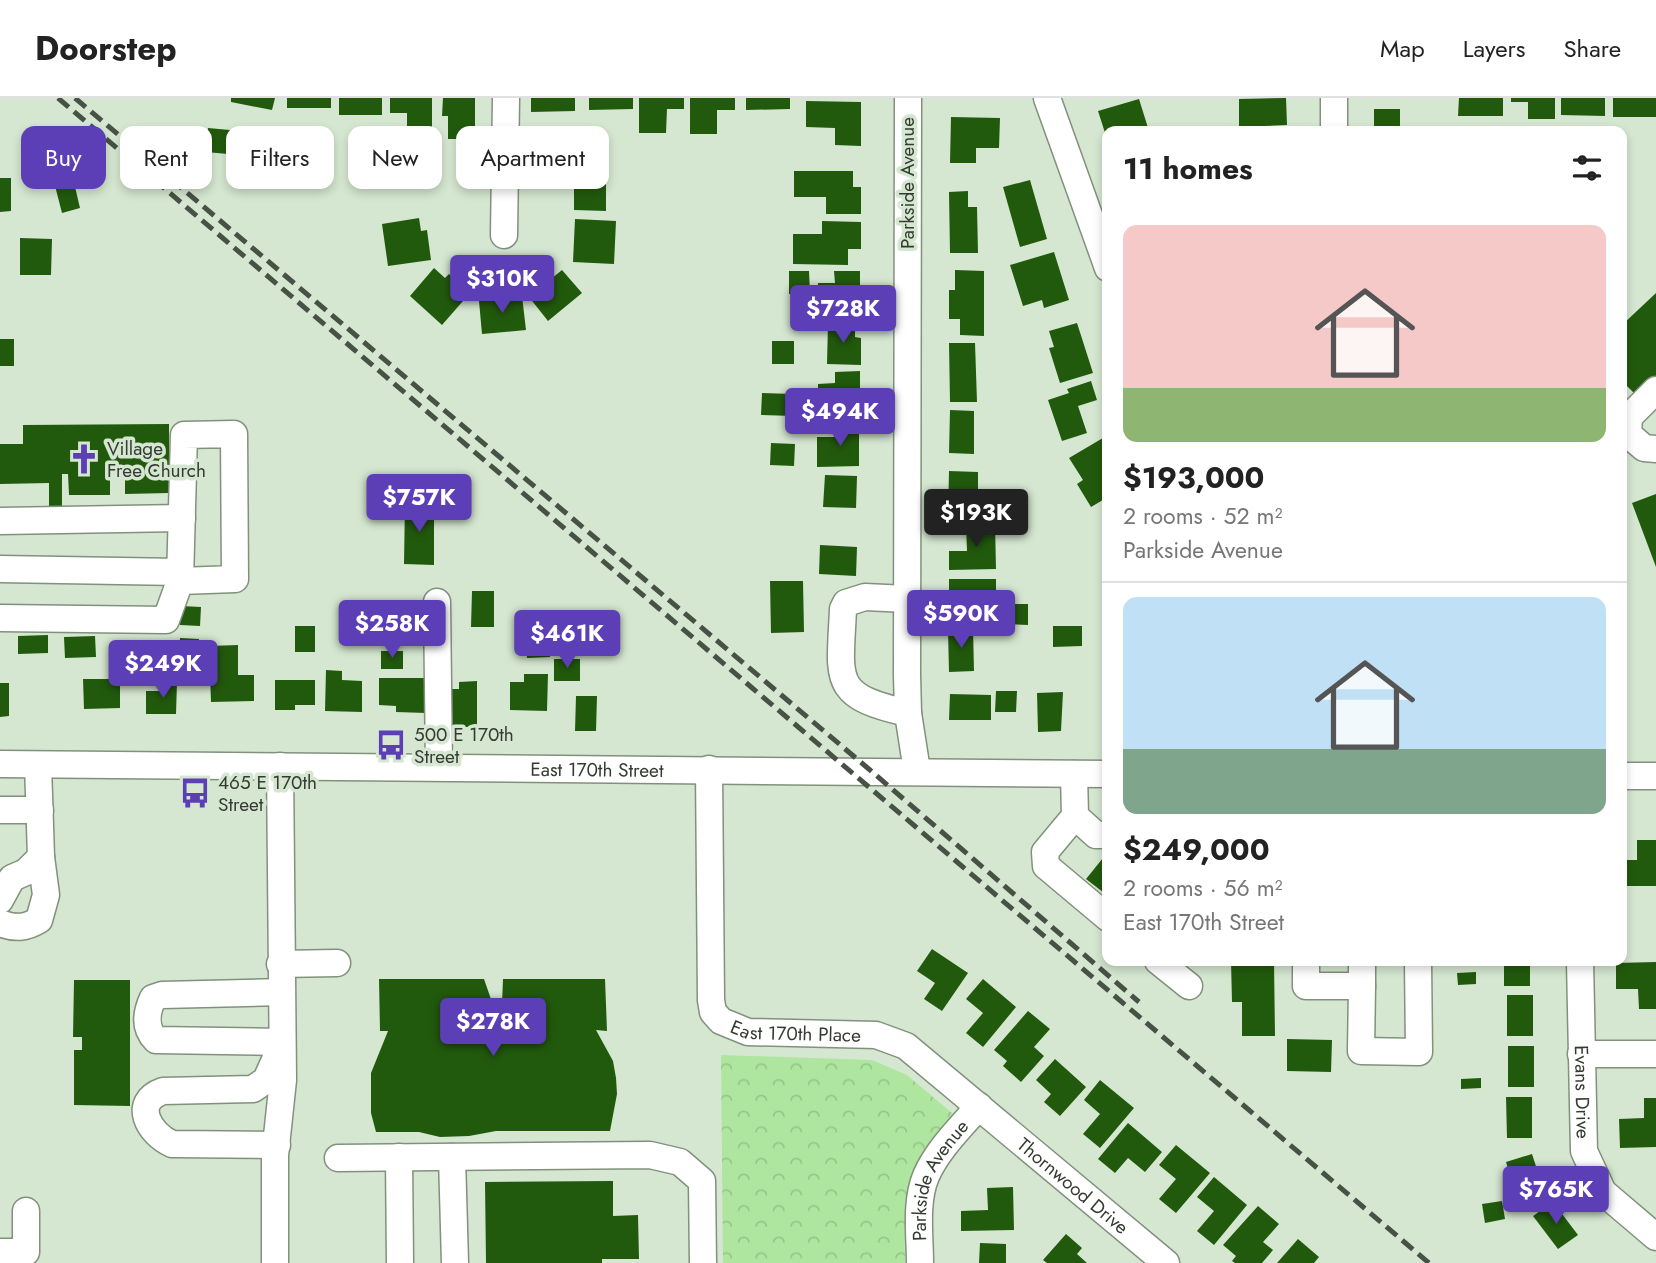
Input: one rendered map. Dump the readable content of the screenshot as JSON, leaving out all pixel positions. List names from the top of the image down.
{
  "streets": {
    "street": [
      "Parkside Avenue",
      "East 170th Street",
      "East 170th Place",
      "Evans Drive",
      "Thornwood Drive"
    ]
  },
  "crossings": [
    ["Parkside Avenue", "East 170th Street"],
    ["Parkside Avenue", "East 170th Place"],
    ["Parkside Avenue", "Thornwood Drive"],
    ["East 170th Street", "East 170th Place"],
    ["East 170th Place", "Thornwood Drive"]
  ],
  "places": {
    "church": ["Village Free Church"],
    "bus stop": ["500 E 170th Street", "465 E 170th Street"]
  },
  "page": {
    "header": "Doorstep",
    "nav": ["Map", "Layers", "Share"],
    "chip": [
      "Buy",
      "Rent",
      "Filters",
      "New",
      "Apartment"
    ],
    "heading": "11 homes",
    "list": [
      {
        "name": "$193,000",
        "note": "2 rooms · 52 m² · Parkside Avenue"
      },
      {
        "name": "$249,000",
        "note": "2 rooms · 56 m² · East 170th Street"
      }
    ],
    "price": [
      "$310K",
      "$728K",
      "$494K",
      "$757K",
      "$193K",
      "$590K",
      "$258K",
      "$461K",
      "$249K",
      "$278K",
      "$765K"
    ]
  }
}
